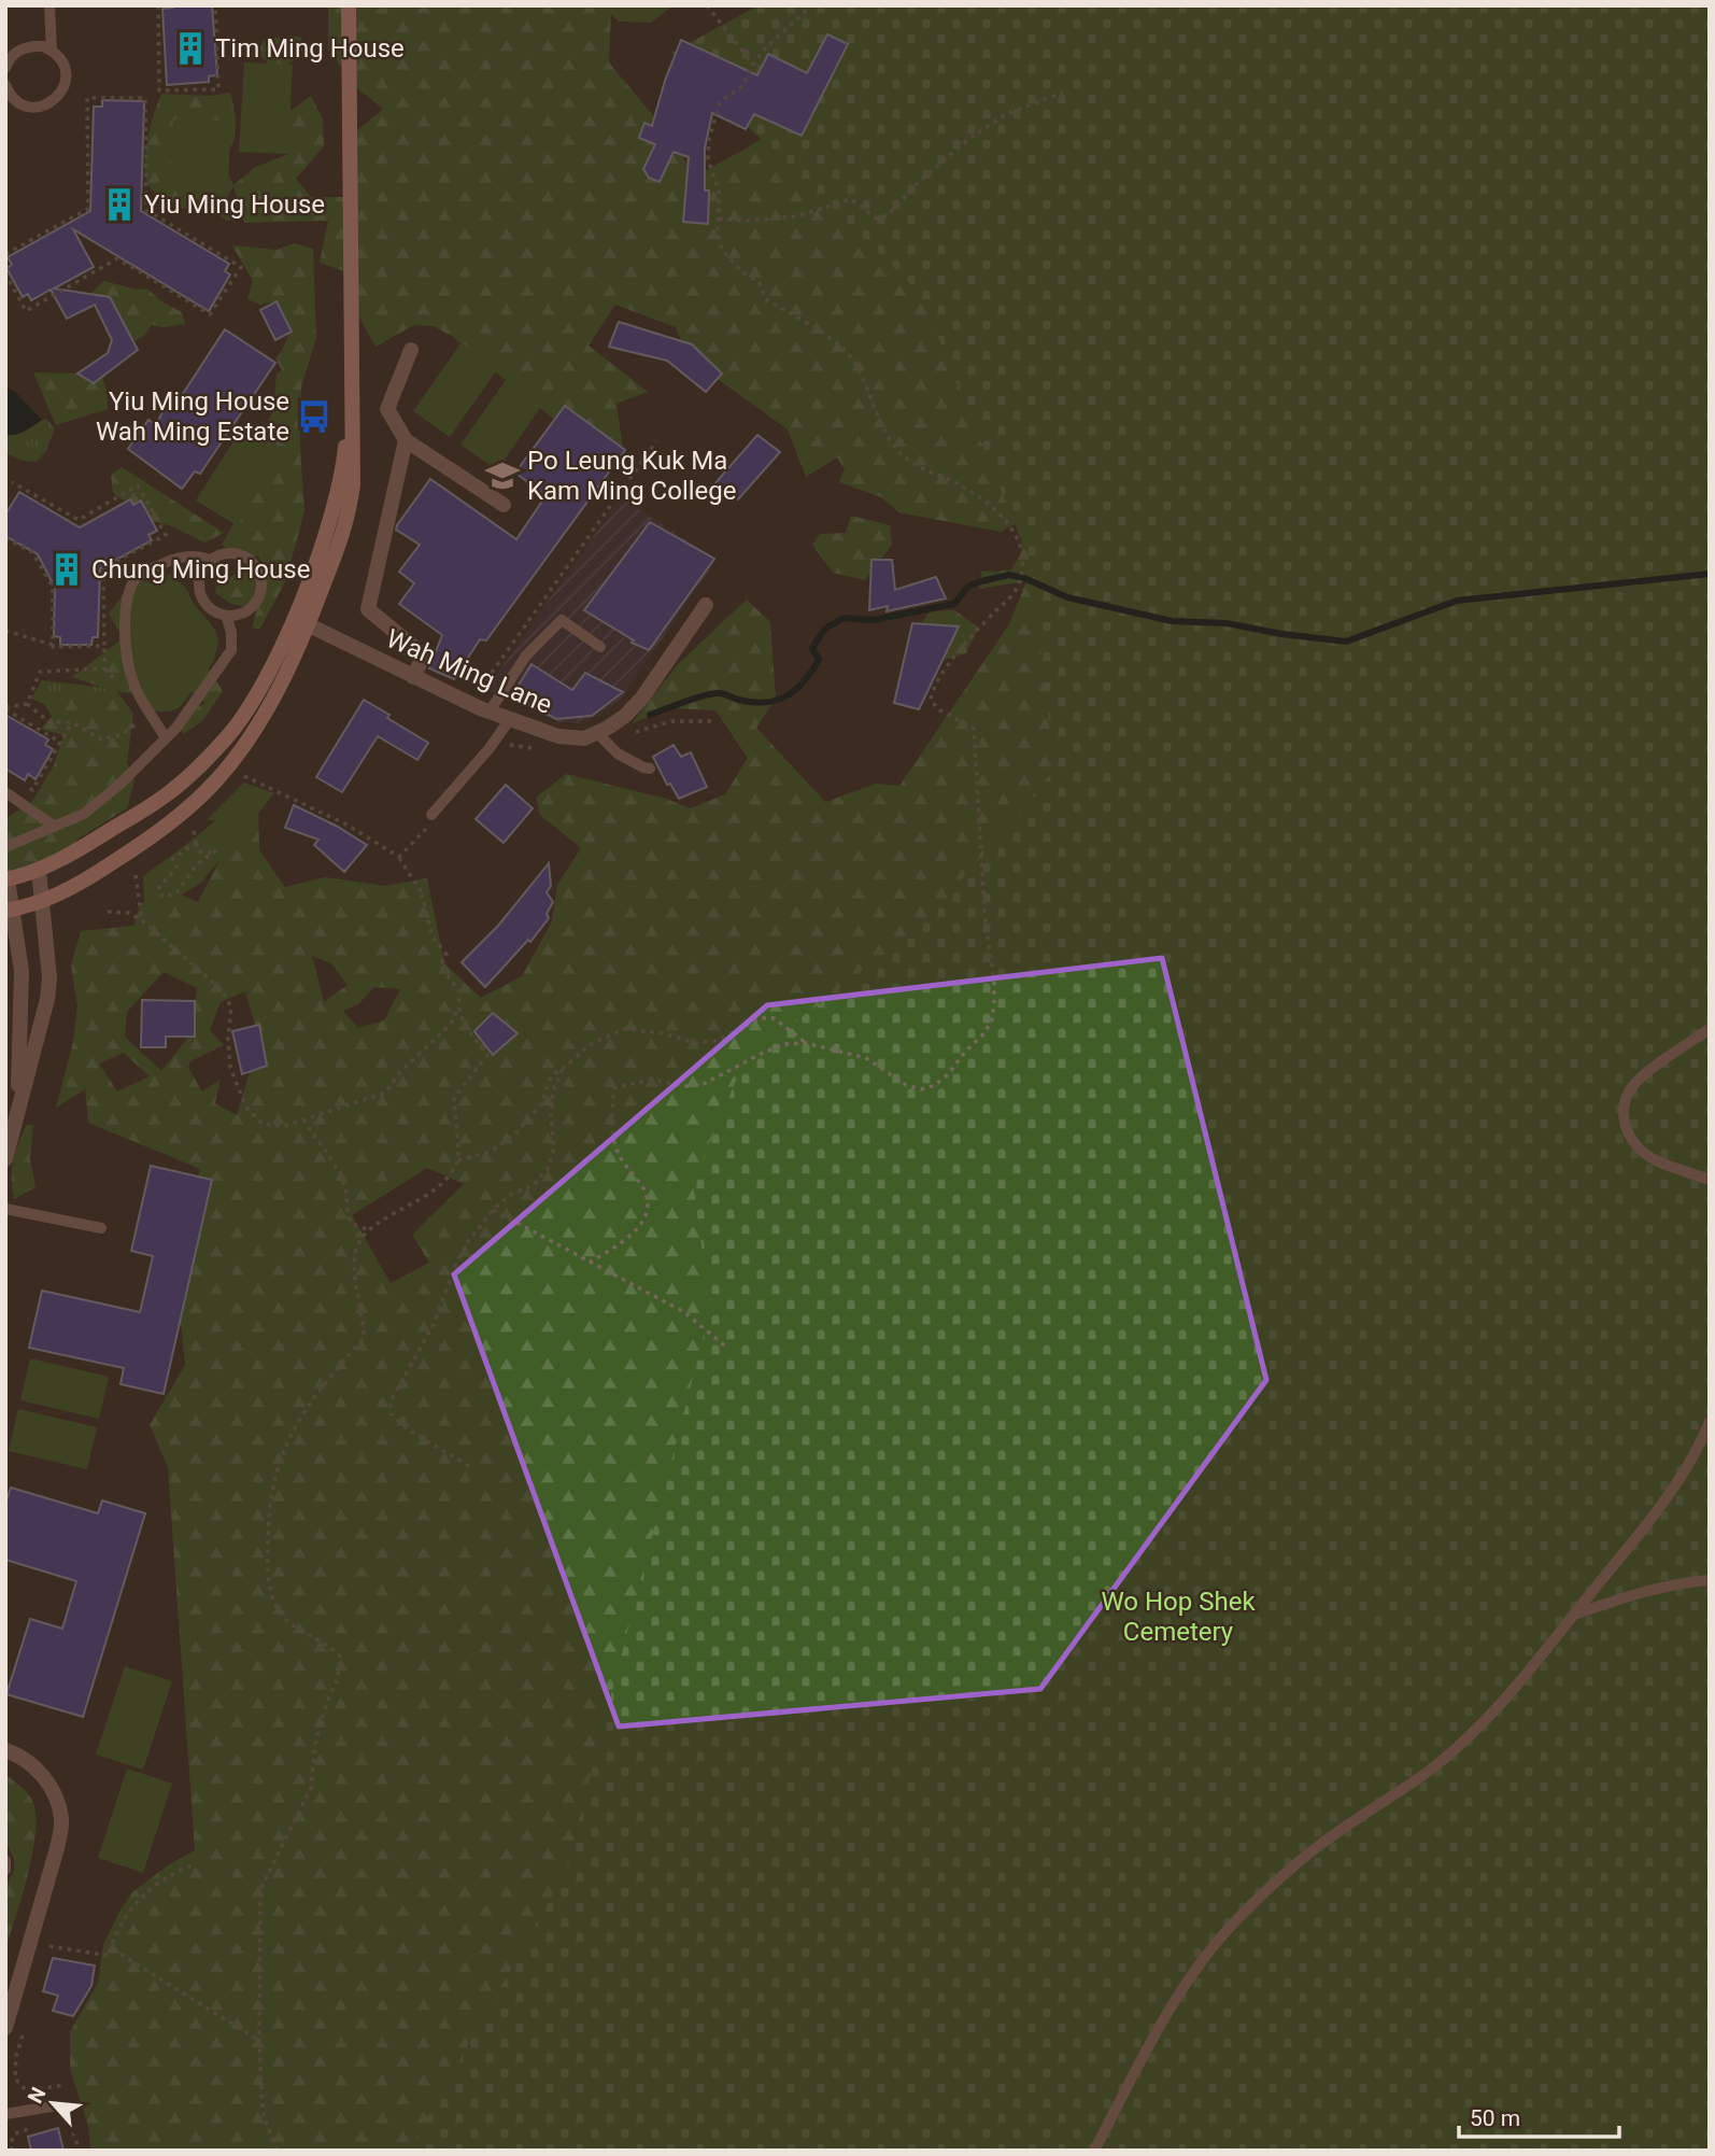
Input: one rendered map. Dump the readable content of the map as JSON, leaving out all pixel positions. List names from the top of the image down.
{
  "streets": {
    "street": ["Wah Ming Lane"]
  },
  "parks": ["Wo Hop Shek Cemetery"],
  "places": {
    "building": ["Tim Ming House", "Yiu Ming House", "Chung Ming House"],
    "bus stop": ["Yiu Ming House Wah Ming Estate"],
    "school or university": ["Po Leung Kuk Ma Kam Ming College"]
  },
  "scale_bar": "50 m",
  "north": "top left"
}
